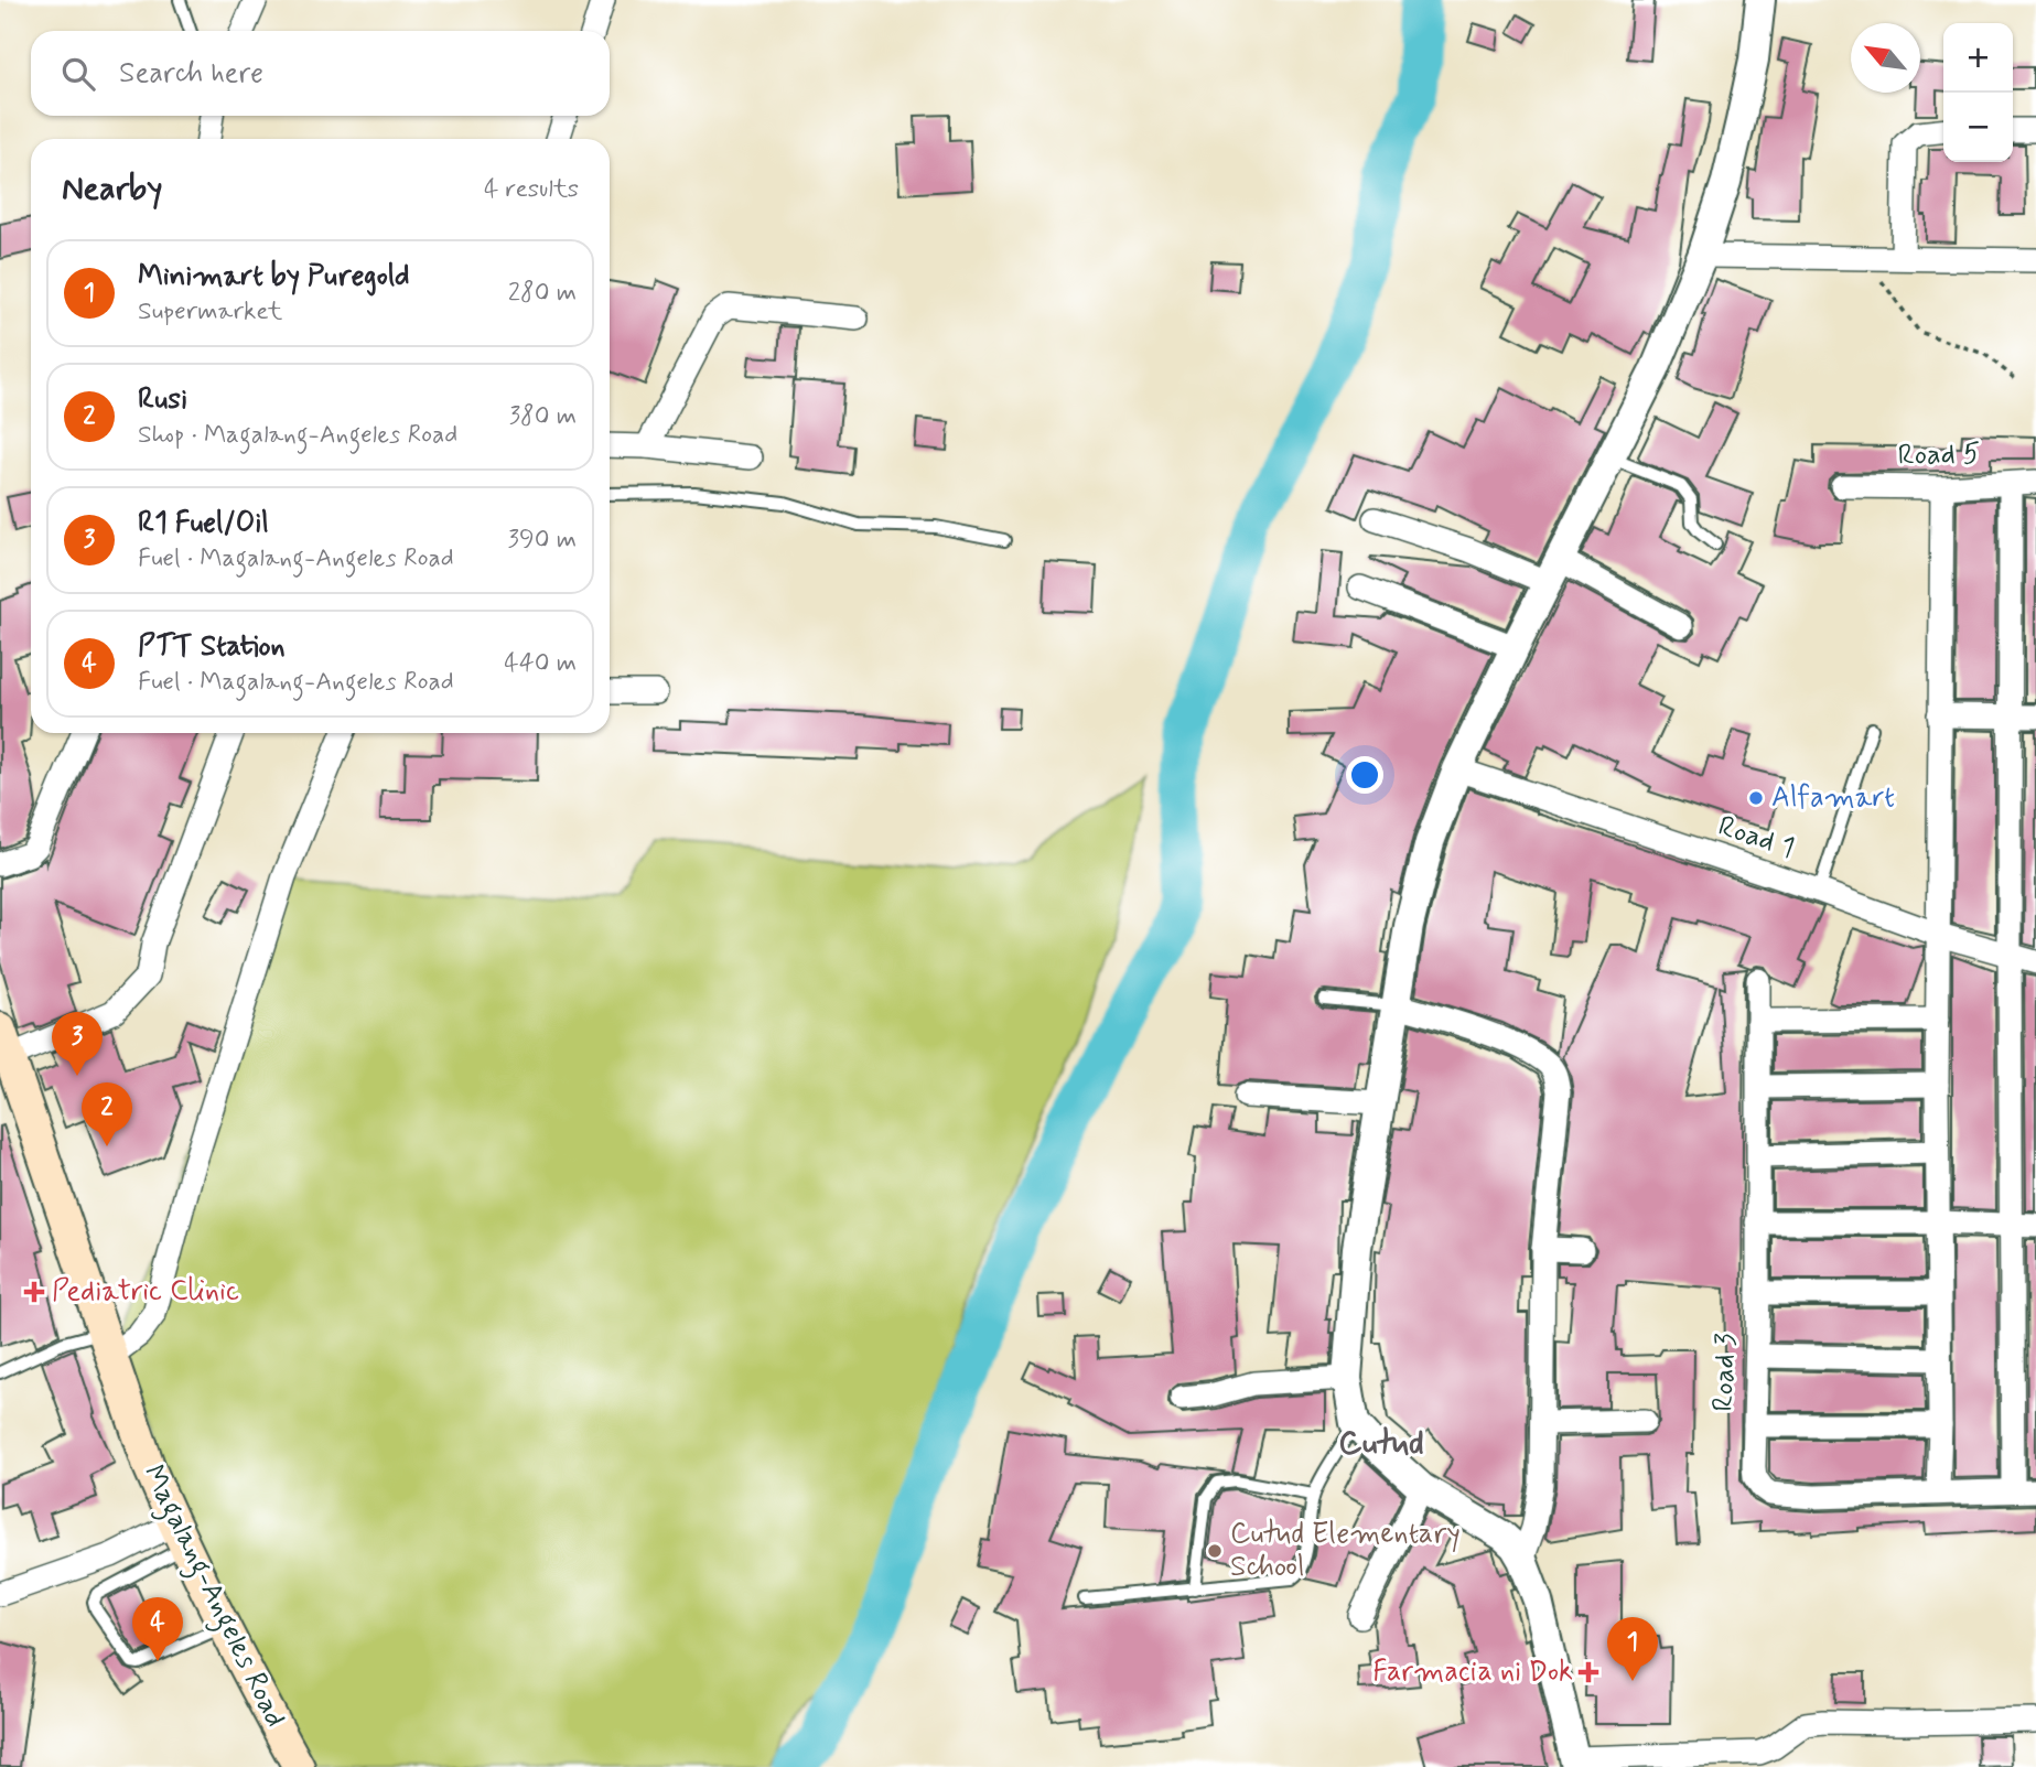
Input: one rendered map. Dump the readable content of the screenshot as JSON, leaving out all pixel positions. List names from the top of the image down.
{
  "streets": {
    "main road": ["Magalang-Angeles Road"],
    "street": ["Road 5", "Road 1", "Road 3"]
  },
  "districts": ["Cutud"],
  "places": {
    "other": ["Alfamart", "Cutud Elementary School"],
    "health": ["Pediatric Clinic", "Farmacia ni Dok"]
  },
  "north": "top left",
  "page": {
    "map_buttons": ["+", "−"],
    "search": "Search here",
    "heading": ["Nearby", "4 results"],
    "list": [
      {
        "mark": "1",
        "name": "Minimart by Puregold",
        "note": "Supermarket",
        "value": "280 m"
      },
      {
        "mark": "2",
        "name": "Rusi",
        "note": "Shop · Magalang-Angeles Road",
        "value": "380 m"
      },
      {
        "mark": "3",
        "name": "R1 Fuel/Oil",
        "note": "Fuel · Magalang-Angeles Road",
        "value": "390 m"
      },
      {
        "mark": "4",
        "name": "PTT Station",
        "note": "Fuel · Magalang-Angeles Road",
        "value": "440 m"
      }
    ],
    "pins": [
      "3",
      "2",
      "4",
      "1"
    ]
  }
}
